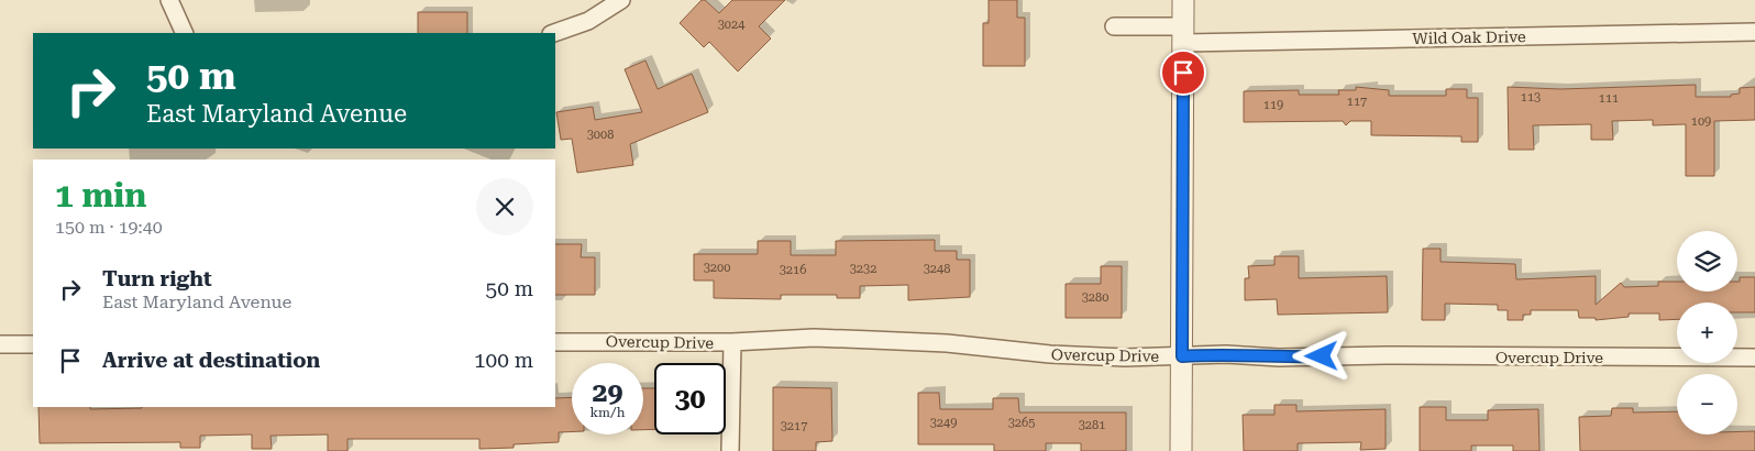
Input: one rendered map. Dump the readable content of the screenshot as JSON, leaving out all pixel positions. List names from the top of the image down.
{
  "streets": {
    "street": ["Wild Oak Drive", "Overcup Drive"]
  },
  "house_numbers": [
    "3024",
    "113",
    "111",
    "117",
    "119",
    "109",
    "3008",
    "3200",
    "3232",
    "3248",
    "3216",
    "3280",
    "3249",
    "3265",
    "3281",
    "3217"
  ],
  "page": {
    "turn": ["50 m", "East Maryland Avenue"],
    "heading": ["1 min", "150 m · 19:40"],
    "map_buttons": ["+", "−"],
    "list": [
      {
        "name": "Turn right",
        "note": "East Maryland Avenue",
        "value": "50 m"
      },
      {
        "name": "Arrive at destination",
        "value": "100 m"
      }
    ],
    "speed": "29 km/h",
    "limit": "30"
  }
}
